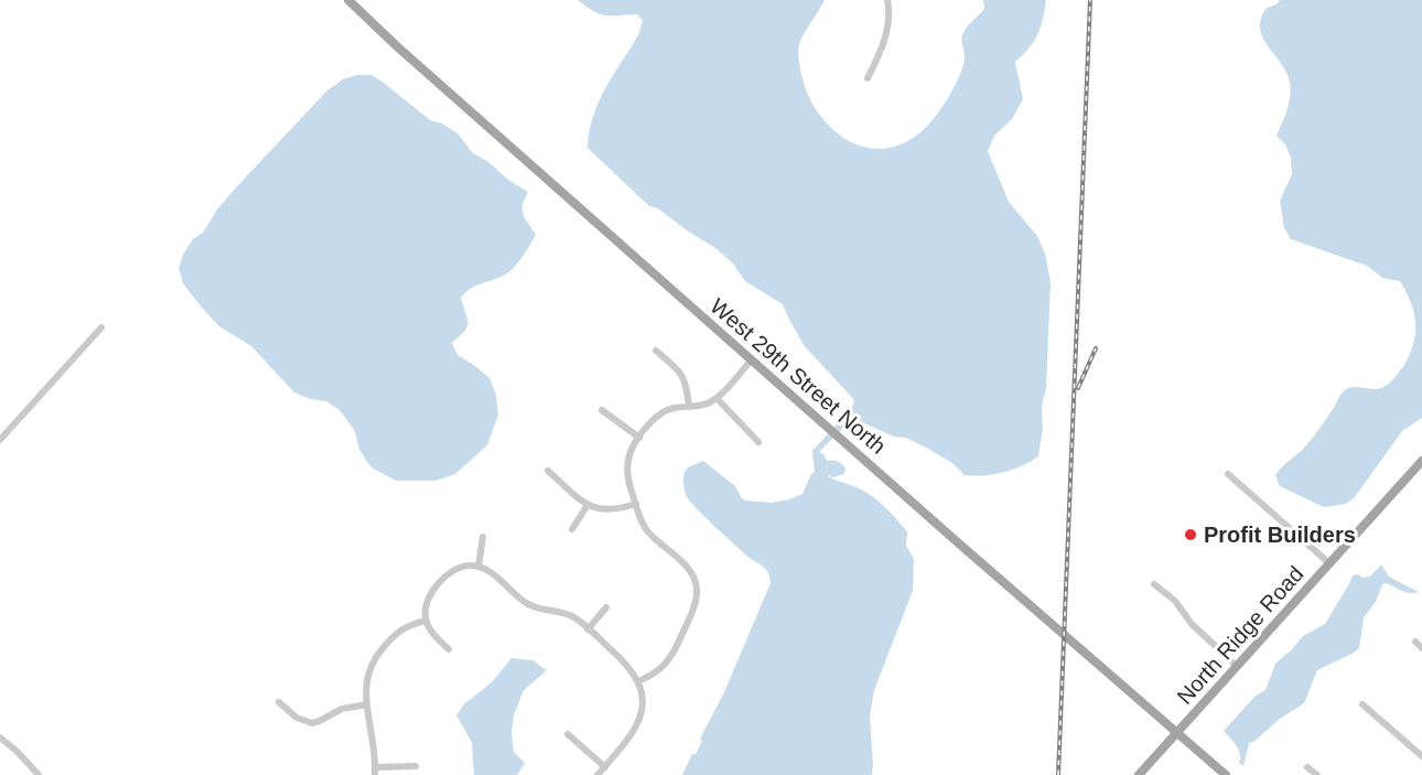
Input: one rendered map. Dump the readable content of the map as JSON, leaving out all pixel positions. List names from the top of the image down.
{
  "streets": {
    "main road": ["West 29th Street North", "North Ridge Road"]
  },
  "crossings": [
    ["West 29th Street North", "North Ridge Road"]
  ],
  "places": ["Profit Builders"]
}
